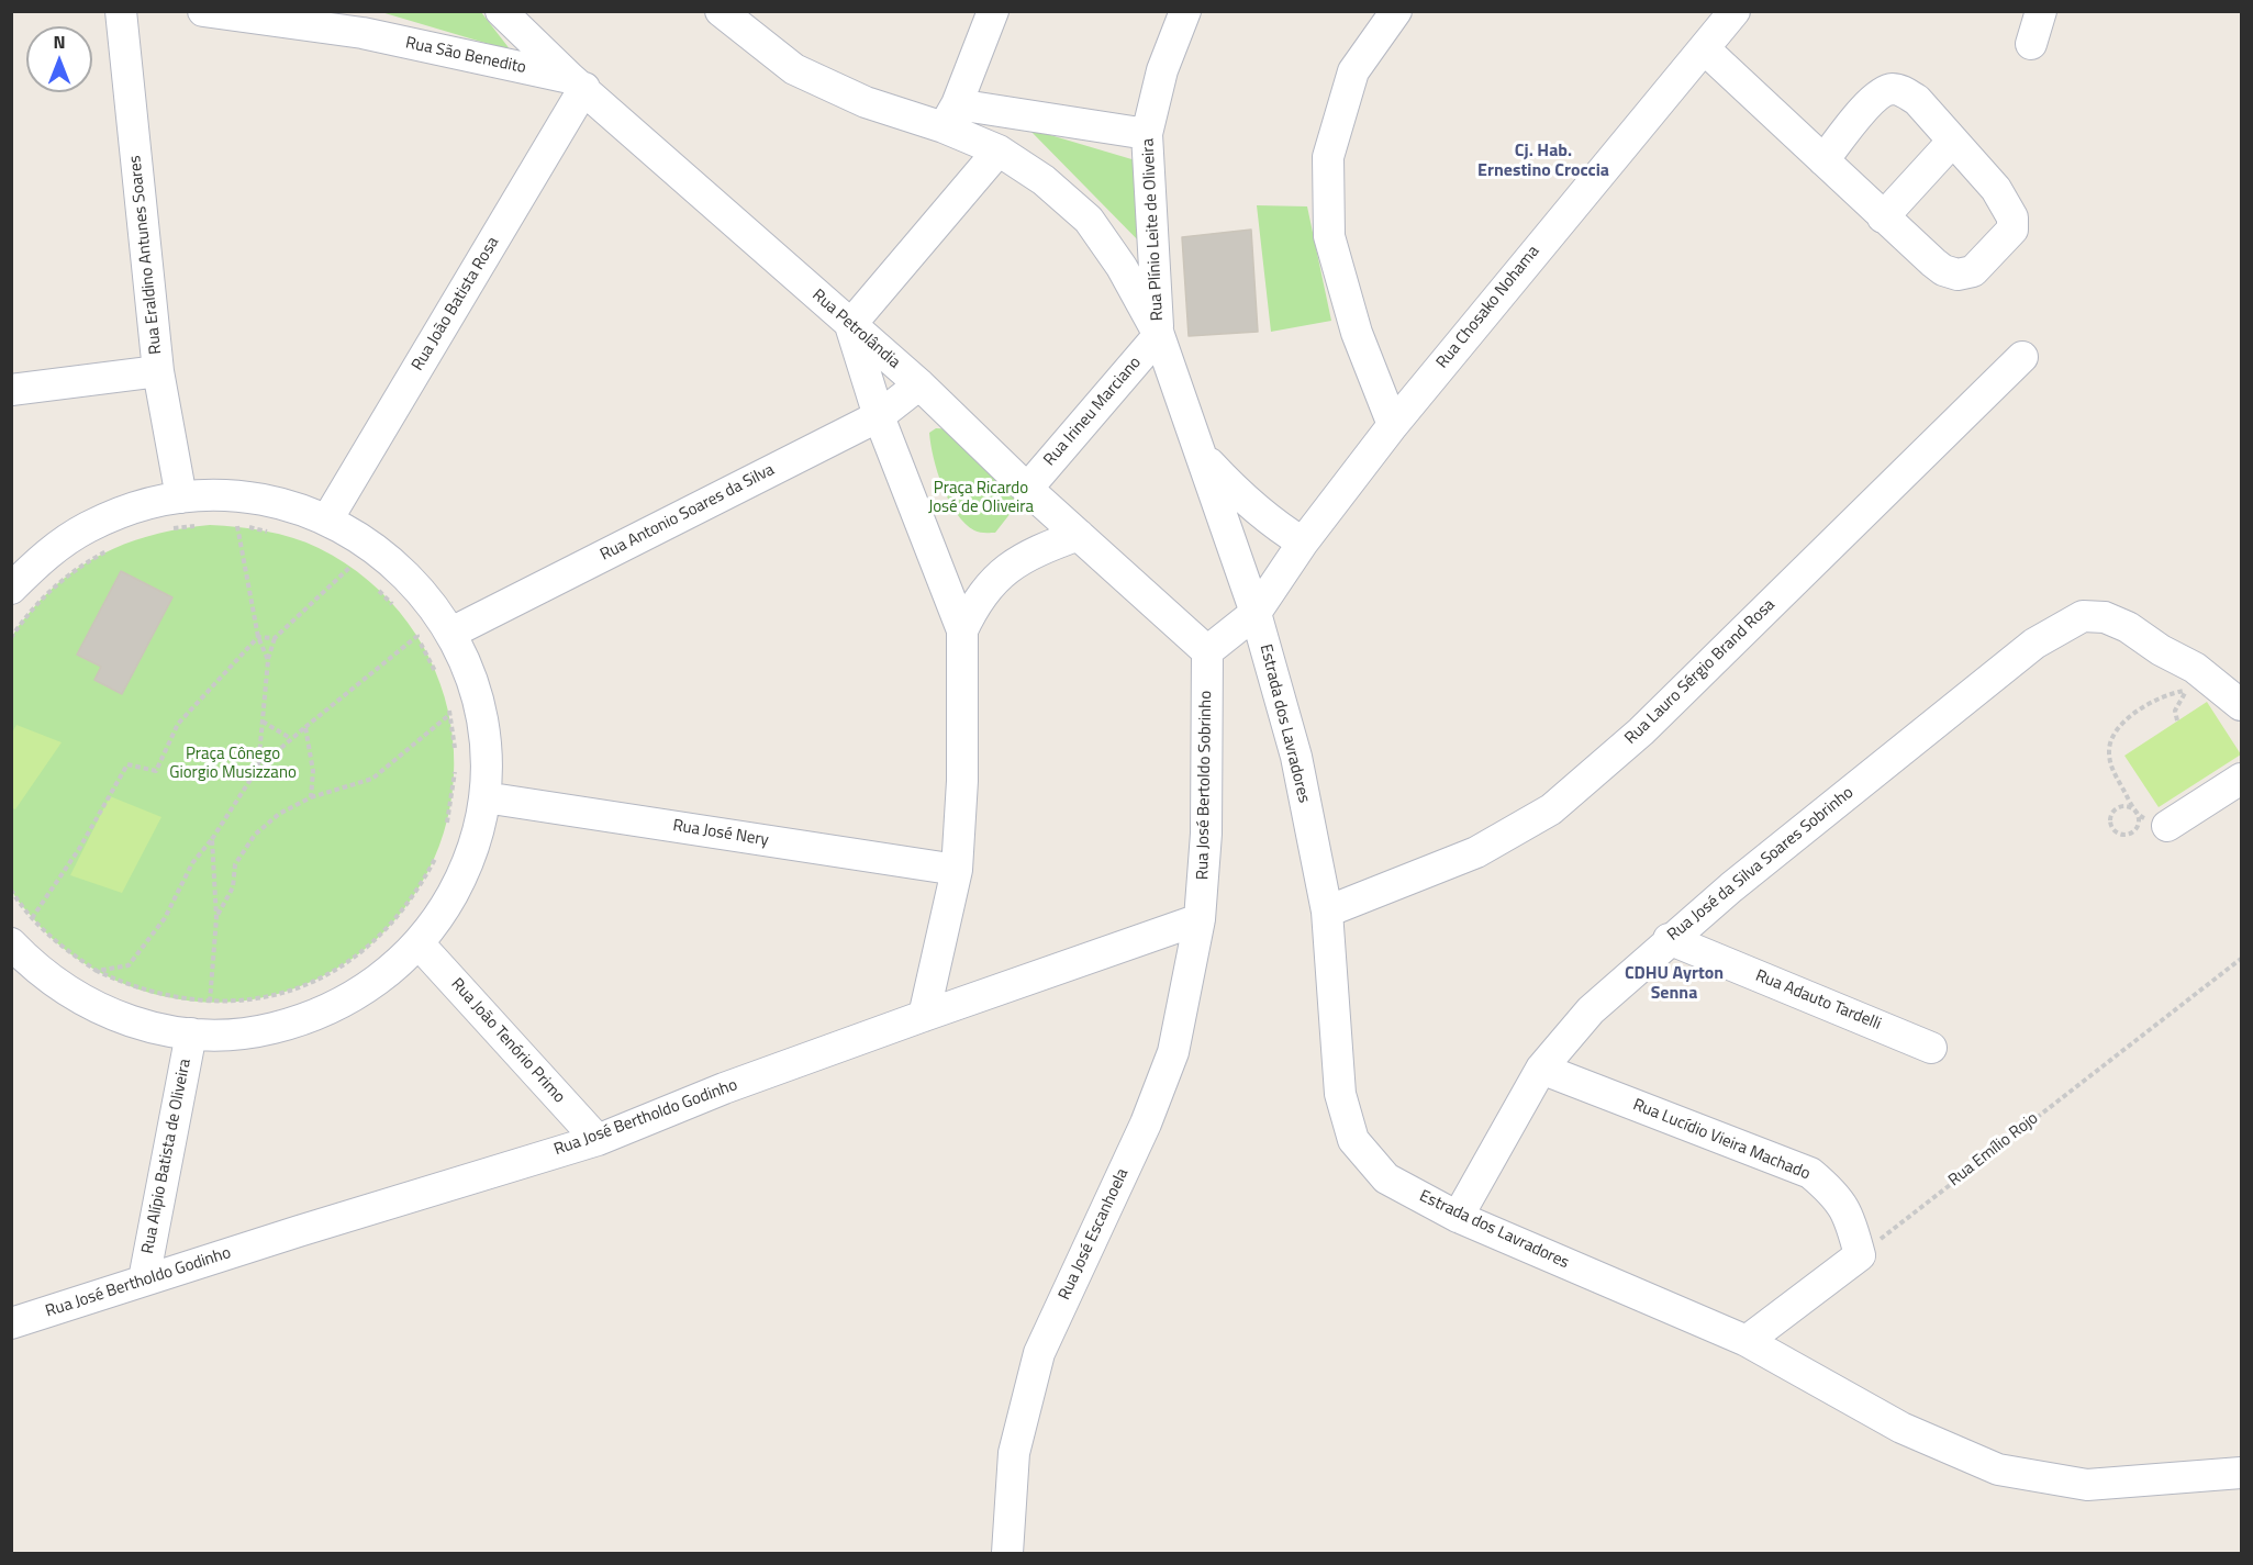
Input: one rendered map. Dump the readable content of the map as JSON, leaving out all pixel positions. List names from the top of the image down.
{
  "streets": {
    "street": [
      "Rua São Benedito",
      "Rua Plínio Leite de Oliveira",
      "Rua Eraldino Antunes Soares",
      "Rua João Batista Rosa",
      "Rua Chosako Nohama",
      "Rua Petrolândia",
      "Rua Irineu Marciano",
      "Rua Antonio Soares da Silva",
      "Rua Lauro Sérgio Brand Rosa",
      "Estrada dos Lavradores",
      "Rua José Bertoldo Sobrinho",
      "Rua José Nery",
      "Rua José da Silva Soares Sobrinho",
      "Rua Adauto Tardelli",
      "Rua João Tenório Primo",
      "Rua José Bertholdo Godinho",
      "Rua Lucídio Vieira Machado",
      "Rua Alípio Batista de Oliveira",
      "Rua José Escanhoela"
    ],
    "path": ["Rua Emílio Rojo"]
  },
  "crossings": [
    ["Rua São Benedito", "Rua João Batista Rosa"],
    ["Rua São Benedito", "Rua Petrolândia"],
    ["Rua Plínio Leite de Oliveira", "Rua Irineu Marciano"],
    ["Rua Plínio Leite de Oliveira", "Estrada dos Lavradores"],
    ["Rua João Batista Rosa", "Rua Petrolândia"],
    ["Rua Chosako Nohama", "Rua Petrolândia"],
    ["Rua Chosako Nohama", "Estrada dos Lavradores"],
    ["Rua Chosako Nohama", "Rua José Bertoldo Sobrinho"],
    ["Rua Petrolândia", "Rua Irineu Marciano"],
    ["Rua Petrolândia", "Rua Antonio Soares da Silva"],
    ["Rua Petrolândia", "Rua José Bertoldo Sobrinho"],
    ["Rua Irineu Marciano", "Estrada dos Lavradores"],
    ["Rua Lauro Sérgio Brand Rosa", "Estrada dos Lavradores"],
    ["Estrada dos Lavradores", "Rua José da Silva Soares Sobrinho"],
    ["Rua José Bertoldo Sobrinho", "Rua José Bertholdo Godinho"],
    ["Rua José Bertoldo Sobrinho", "Rua José Escanhoela"],
    ["Rua José da Silva Soares Sobrinho", "Rua Adauto Tardelli"],
    ["Rua José da Silva Soares Sobrinho", "Rua Lucídio Vieira Machado"],
    ["Rua João Tenório Primo", "Rua José Bertholdo Godinho"],
    ["Rua José Bertholdo Godinho", "Rua Alípio Batista de Oliveira"],
    ["Rua José Bertholdo Godinho", "Rua José Escanhoela"],
    ["Rua Lucídio Vieira Machado", "Rua Emílio Rojo"]
  ],
  "districts": ["Cj. Hab. Ernestino Croccia", "CDHU Ayrton Senna"],
  "parks": ["Praça Ricardo José de Oliveira", "Praça Cônego Giorgio Musizzano"],
  "north": "top"
}
